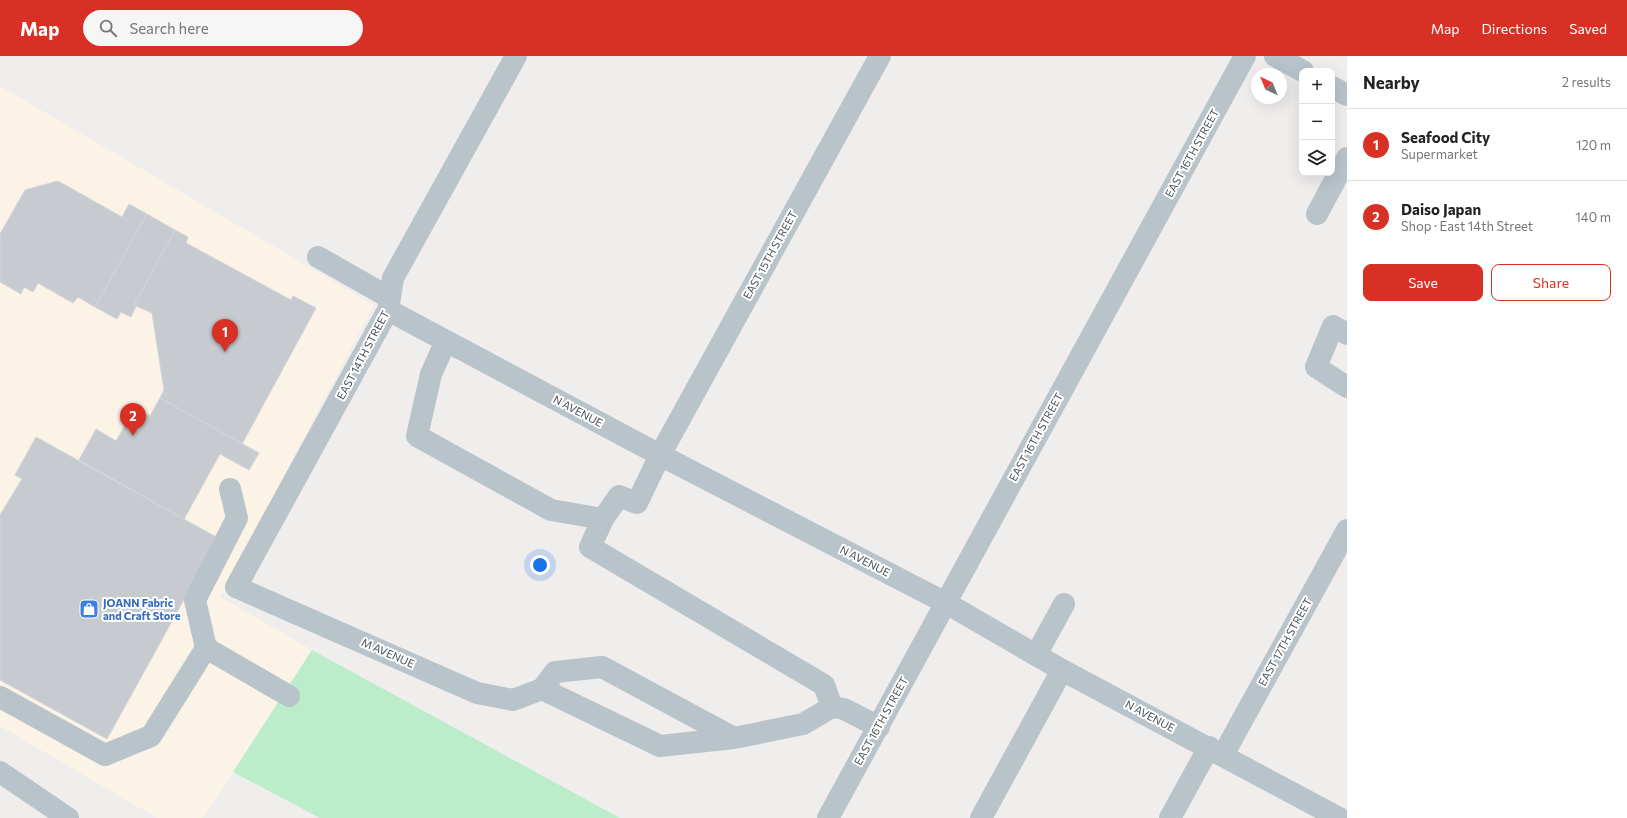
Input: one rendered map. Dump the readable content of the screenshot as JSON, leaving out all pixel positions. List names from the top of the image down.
{
  "streets": {
    "street": [
      "EAST 16TH STREET",
      "EAST 15TH STREET",
      "EAST 14TH STREET",
      "N AVENUE",
      "EAST 17TH STREET",
      "M AVENUE"
    ]
  },
  "crossings": [
    ["EAST 16TH STREET", "N AVENUE"],
    ["EAST 15TH STREET", "N AVENUE"],
    ["EAST 14TH STREET", "N AVENUE"],
    ["EAST 14TH STREET", "M AVENUE"],
    ["N AVENUE", "EAST 17TH STREET"]
  ],
  "places": {
    "shop": ["JOANN Fabric and Craft Store"]
  },
  "north": "top left",
  "page": {
    "header": "Map",
    "search": "Search here",
    "nav": ["Map", "Directions", "Saved"],
    "heading": ["Nearby", "2 results"],
    "map_buttons": ["+", "−"],
    "list": [
      {
        "mark": "1",
        "name": "Seafood City",
        "note": "Supermarket",
        "value": "120 m"
      },
      {
        "mark": "2",
        "name": "Daiso Japan",
        "note": "Shop · East 14th Street",
        "value": "140 m"
      }
    ],
    "buttons": ["Save", "Share"],
    "pins": ["1", "2"]
  }
}
